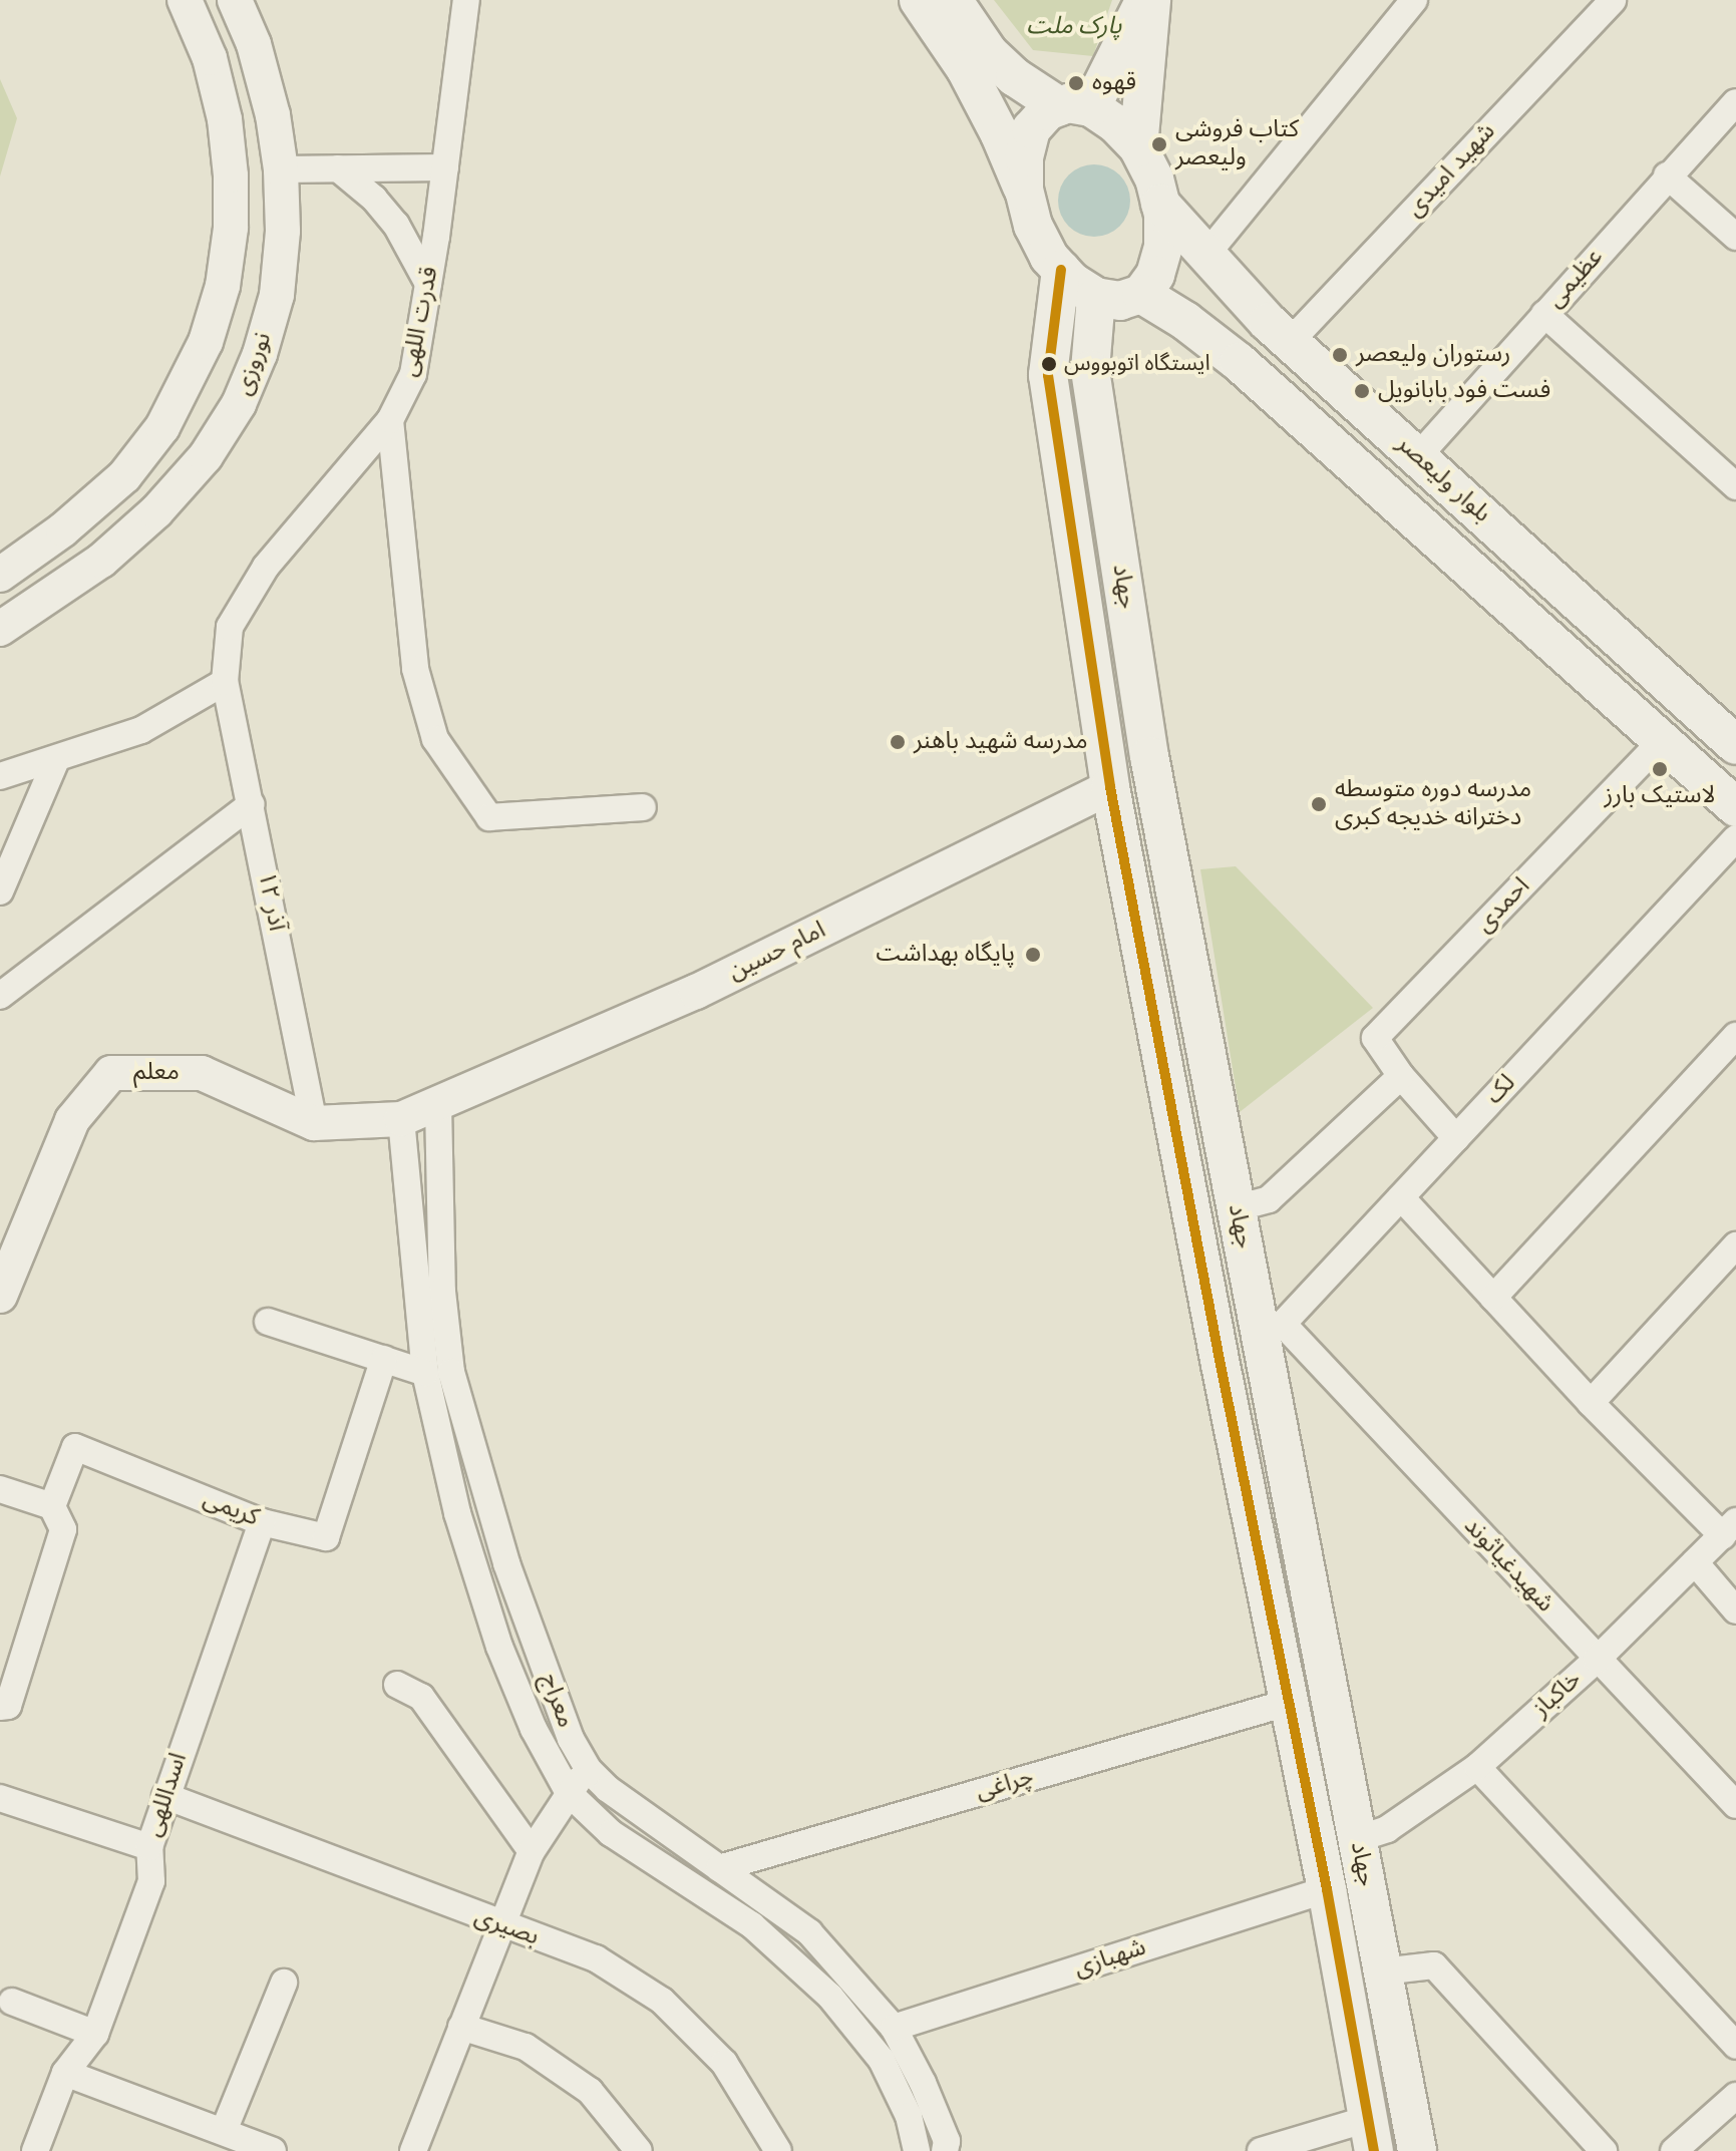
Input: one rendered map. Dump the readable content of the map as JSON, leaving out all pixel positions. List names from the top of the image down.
{
  "streets": {
    "main road": ["بلوار ولیعصر", "جهاد"],
    "street": [
      "شهید امیدی",
      "عظیمی",
      "قدرت اللهی",
      "نوروزی",
      "۱۲ آذر",
      "احمدی",
      "امام حسین",
      "معلم",
      "لک",
      "کریمی",
      "شهید‌غیاثوند",
      "خاکباز",
      "معراج",
      "چراغی",
      "اسداللهی",
      "بصیری",
      "شهبازی"
    ]
  },
  "crossings": [
    ["شهید امیدی", "بلوار ولیعصر"],
    ["عظیمی", "بلوار ولیعصر"],
    ["قدرت اللهی", "۱۲ آذر"],
    ["بلوار ولیعصر", "جهاد"],
    ["بلوار ولیعصر", "احمدی"],
    ["جهاد", "امام حسین"],
    ["جهاد", "لک"],
    ["جهاد", "شهید‌غیاثوند"],
    ["جهاد", "خاکباز"],
    ["جهاد", "چراغی"],
    ["جهاد", "شهبازی"],
    ["۱۲ آذر", "معلم"],
    ["احمدی", "لک"],
    ["امام حسین", "معلم"],
    ["امام حسین", "معراج"],
    ["معلم", "معراج"],
    ["لک", "شهید‌غیاثوند"],
    ["کریمی", "اسداللهی"],
    ["شهید‌غیاثوند", "خاکباز"],
    ["معراج", "چراغی"],
    ["معراج", "شهبازی"],
    ["اسداللهی", "بصیری"]
  ],
  "parks": ["پارک ملت"],
  "places": [
    "قهوه",
    "کتاب فروشی ولیعصر",
    "رستوران ولیعصر",
    "ایستگاه اتوبووس",
    "فست فود بابانویل",
    "مدرسه شهید باهنر",
    "لاستیک بارز",
    "مدرسه دوره متوسطه دخترانه خدیجه کبری",
    "پایگاه بهداشت"
  ]
}
